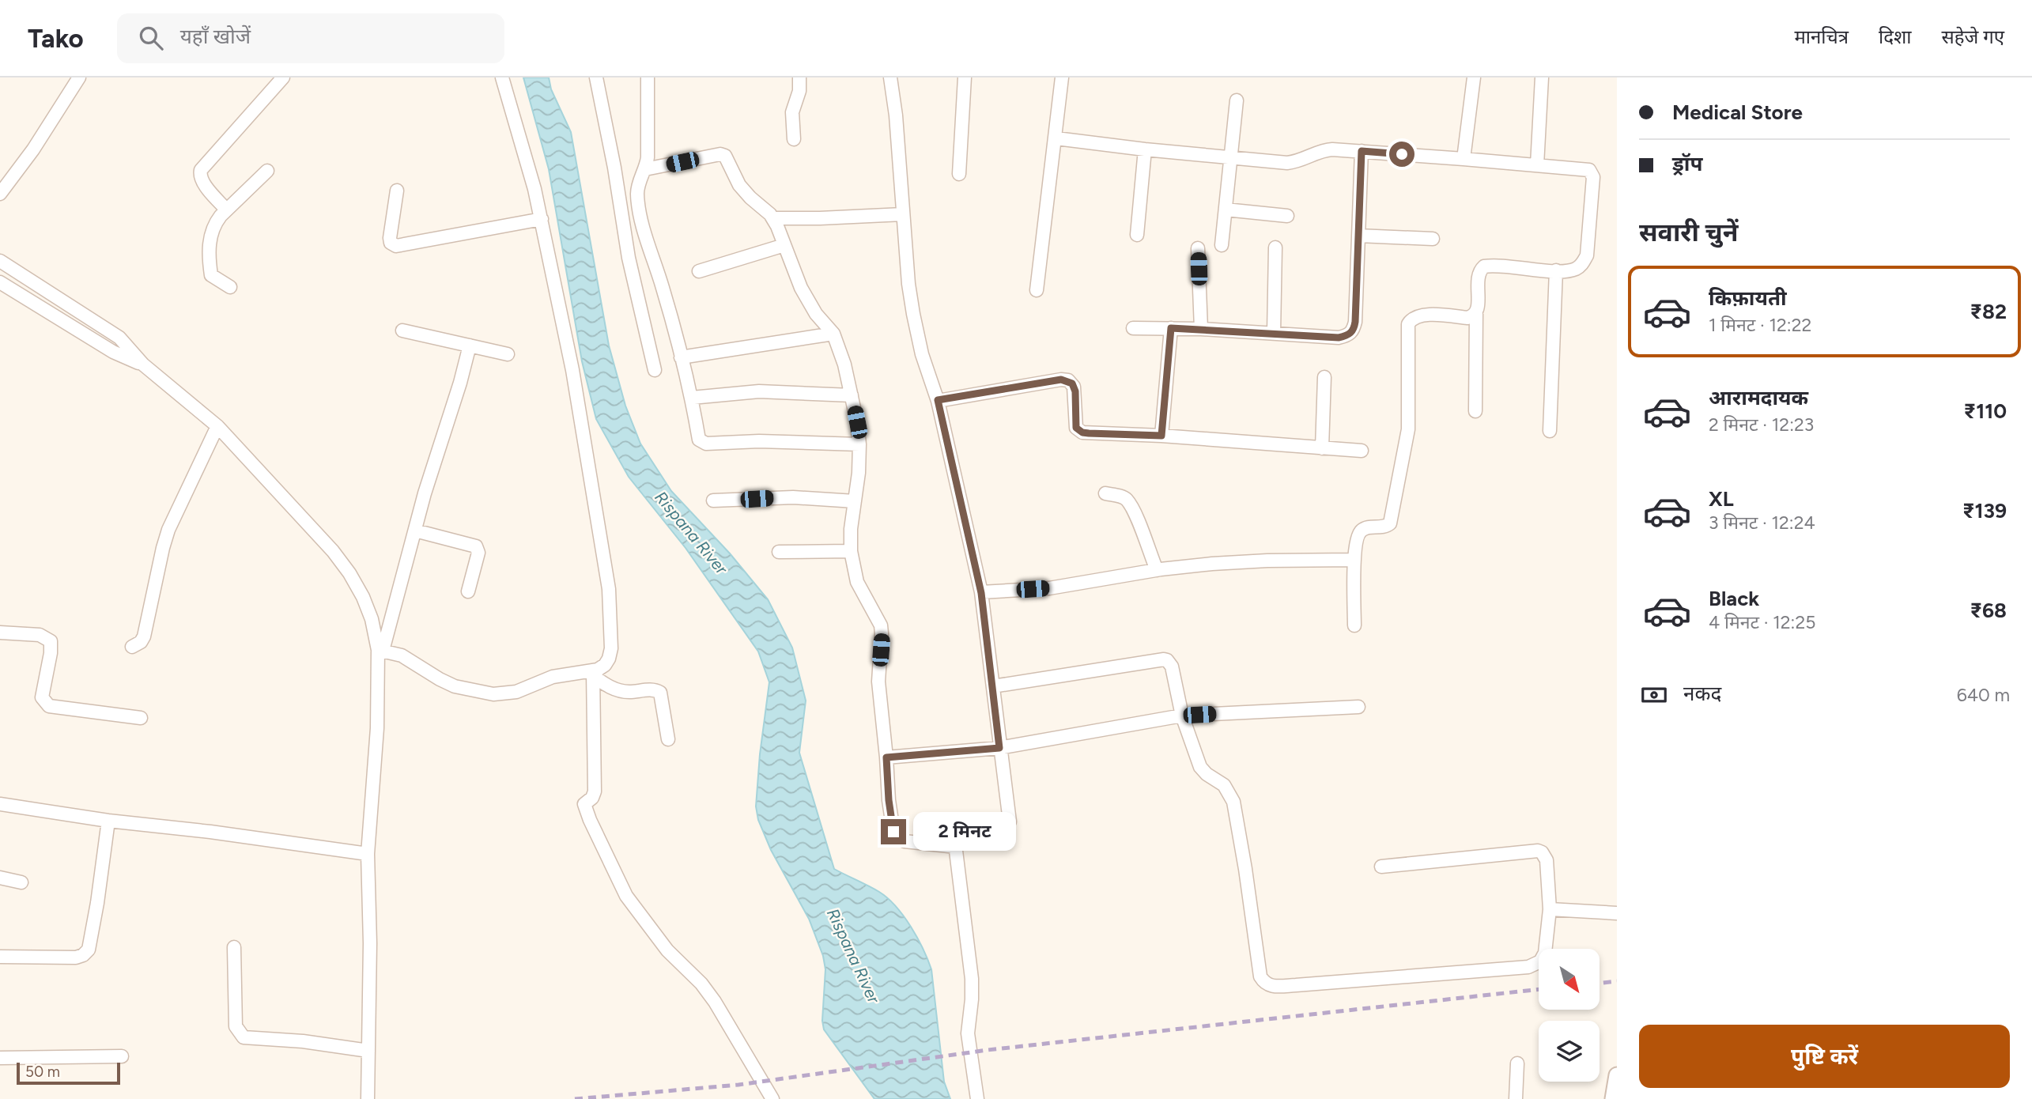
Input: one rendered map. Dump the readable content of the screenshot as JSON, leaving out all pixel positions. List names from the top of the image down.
{
  "water": ["Rispana River"],
  "scale_bar": "50 m",
  "north": "bottom right",
  "page": {
    "header": "Tako",
    "search": "यहाँ खोजें",
    "nav": ["मानचित्र", "दिशा", "सहेजे गए"],
    "banner": ["Medical Store", "ड्रॉप"],
    "heading": "सवारी चुनें",
    "list": [
      {
        "name": "किफ़ायती",
        "note": "1 मिनट · 12:22",
        "value": "₹82"
      },
      {
        "name": "आरामदायक",
        "note": "2 मिनट · 12:23",
        "value": "₹110"
      },
      {
        "name": "XL",
        "note": "3 मिनट · 12:24",
        "value": "₹139"
      },
      {
        "name": "Black",
        "note": "4 मिनट · 12:25",
        "value": "₹68"
      }
    ],
    "pay": ["नकद", "640 m"],
    "bubble": "2 मिनट",
    "buttons": "पुष्टि करें",
    "scale": "50 m"
  }
}
